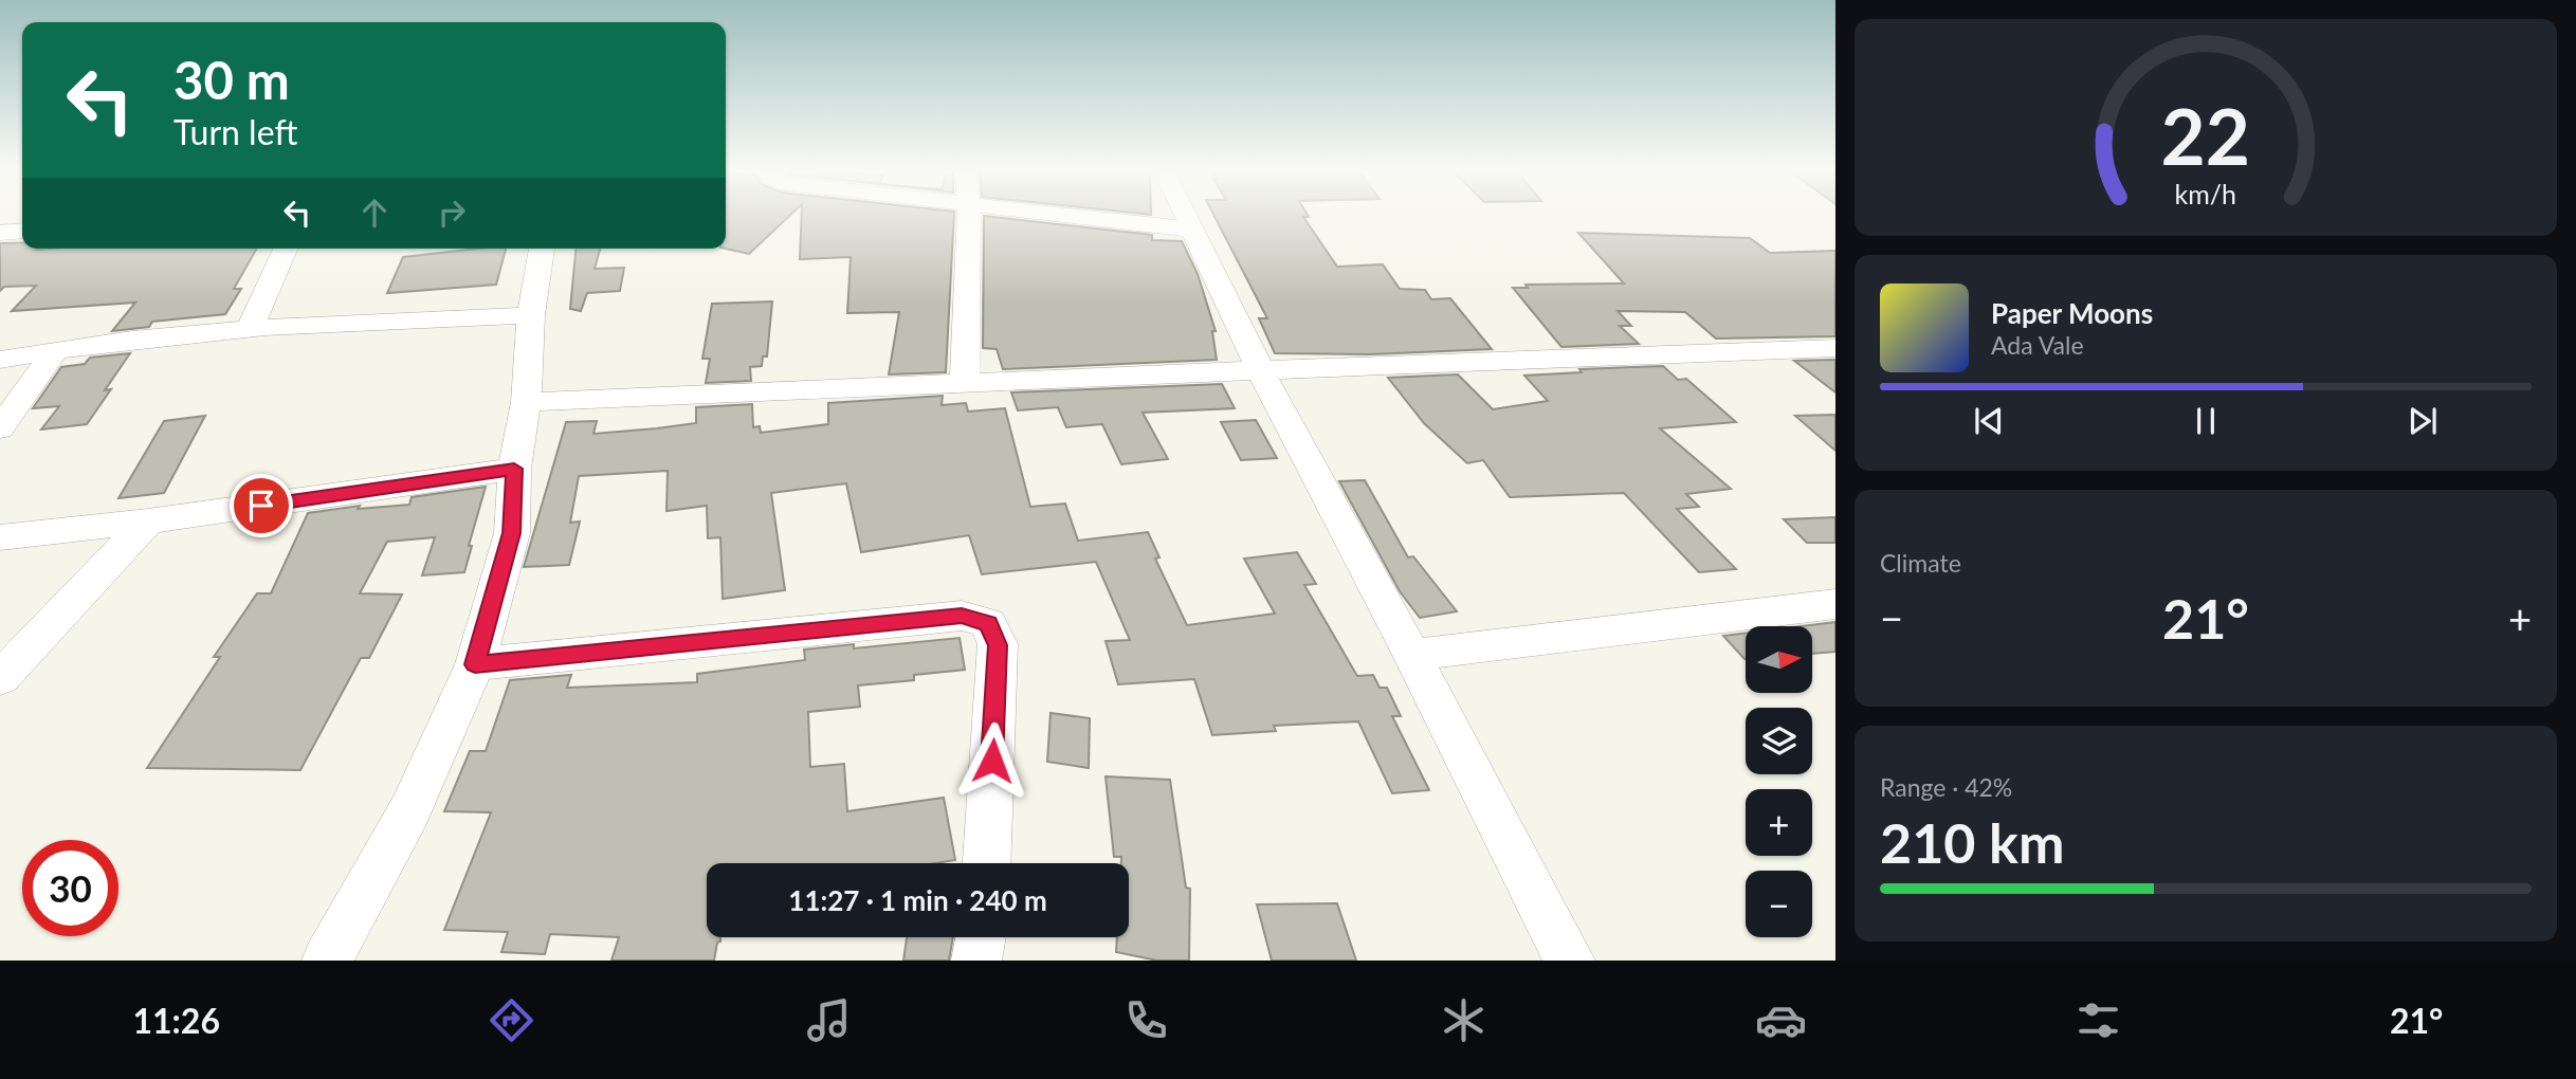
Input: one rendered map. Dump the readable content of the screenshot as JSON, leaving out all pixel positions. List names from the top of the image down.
{
  "north": "right",
  "page": {
    "turn": ["30 m", "Turn left"],
    "song": ["Paper Moons", "Ada Vale"],
    "tile": [
      "Climate",
      ["Range · 42%", "210 km"]
    ],
    "heat": ["−", "21°", "+"],
    "map_buttons": ["+", "−"],
    "limit": "30",
    "trip": "11:27 · 1 min · 240 m",
    "tabs": ["11:26", "21°"],
    "gauge": ["22", "km/h"]
  }
}
